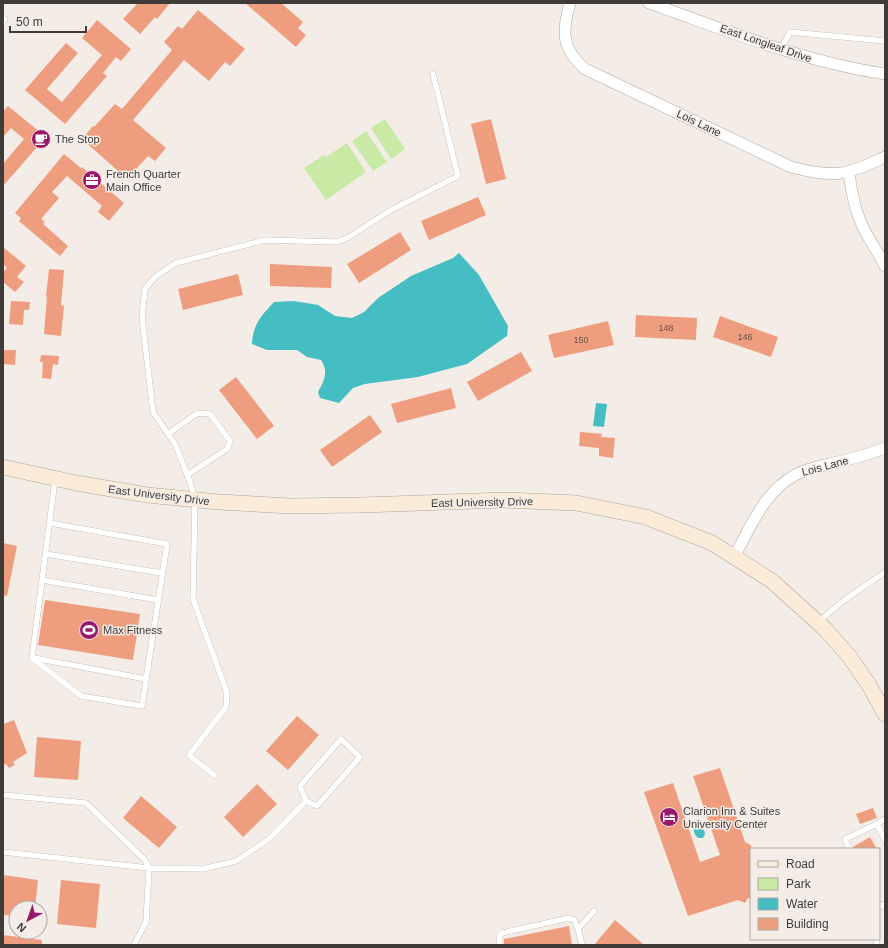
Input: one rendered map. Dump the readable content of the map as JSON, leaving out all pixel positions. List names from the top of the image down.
{
  "streets": {
    "main road": ["East University Drive"],
    "street": ["East Longleaf Drive", "Lois Lane"]
  },
  "crossings": [
    ["Lois Lane", "East University Drive"]
  ],
  "places": {
    "cafe": ["The Stop"],
    "office": ["French Quarter Main Office"],
    "sports": ["Max Fitness"],
    "hotel": ["Clarion Inn & Suites University Center"]
  },
  "house_numbers": ["148", "146", "150"],
  "legend": [
    "Road",
    "Park",
    "Water",
    "Building"
  ],
  "scale_bar": "50 m",
  "north": "bottom left"
}
